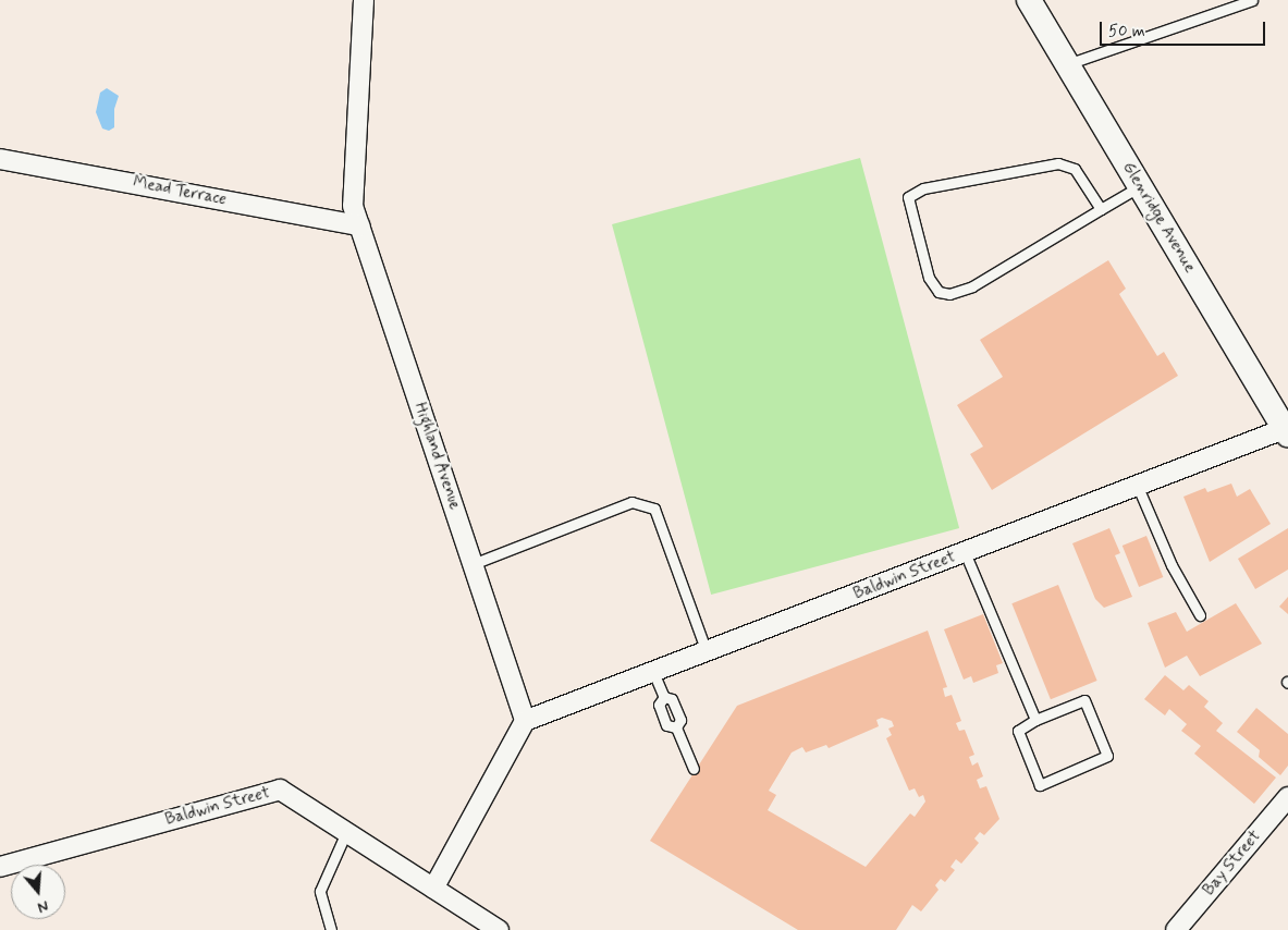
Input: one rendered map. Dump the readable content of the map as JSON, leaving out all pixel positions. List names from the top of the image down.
{
  "streets": {
    "street": [
      "Mead Terrace",
      "Glenridge Avenue",
      "Highland Avenue",
      "Baldwin Street",
      "Bay Street"
    ]
  },
  "crossings": [
    ["Mead Terrace", "Highland Avenue"],
    ["Glenridge Avenue", "Baldwin Street"],
    ["Highland Avenue", "Baldwin Street"]
  ],
  "scale_bar": "50 m",
  "north": "bottom"
}
